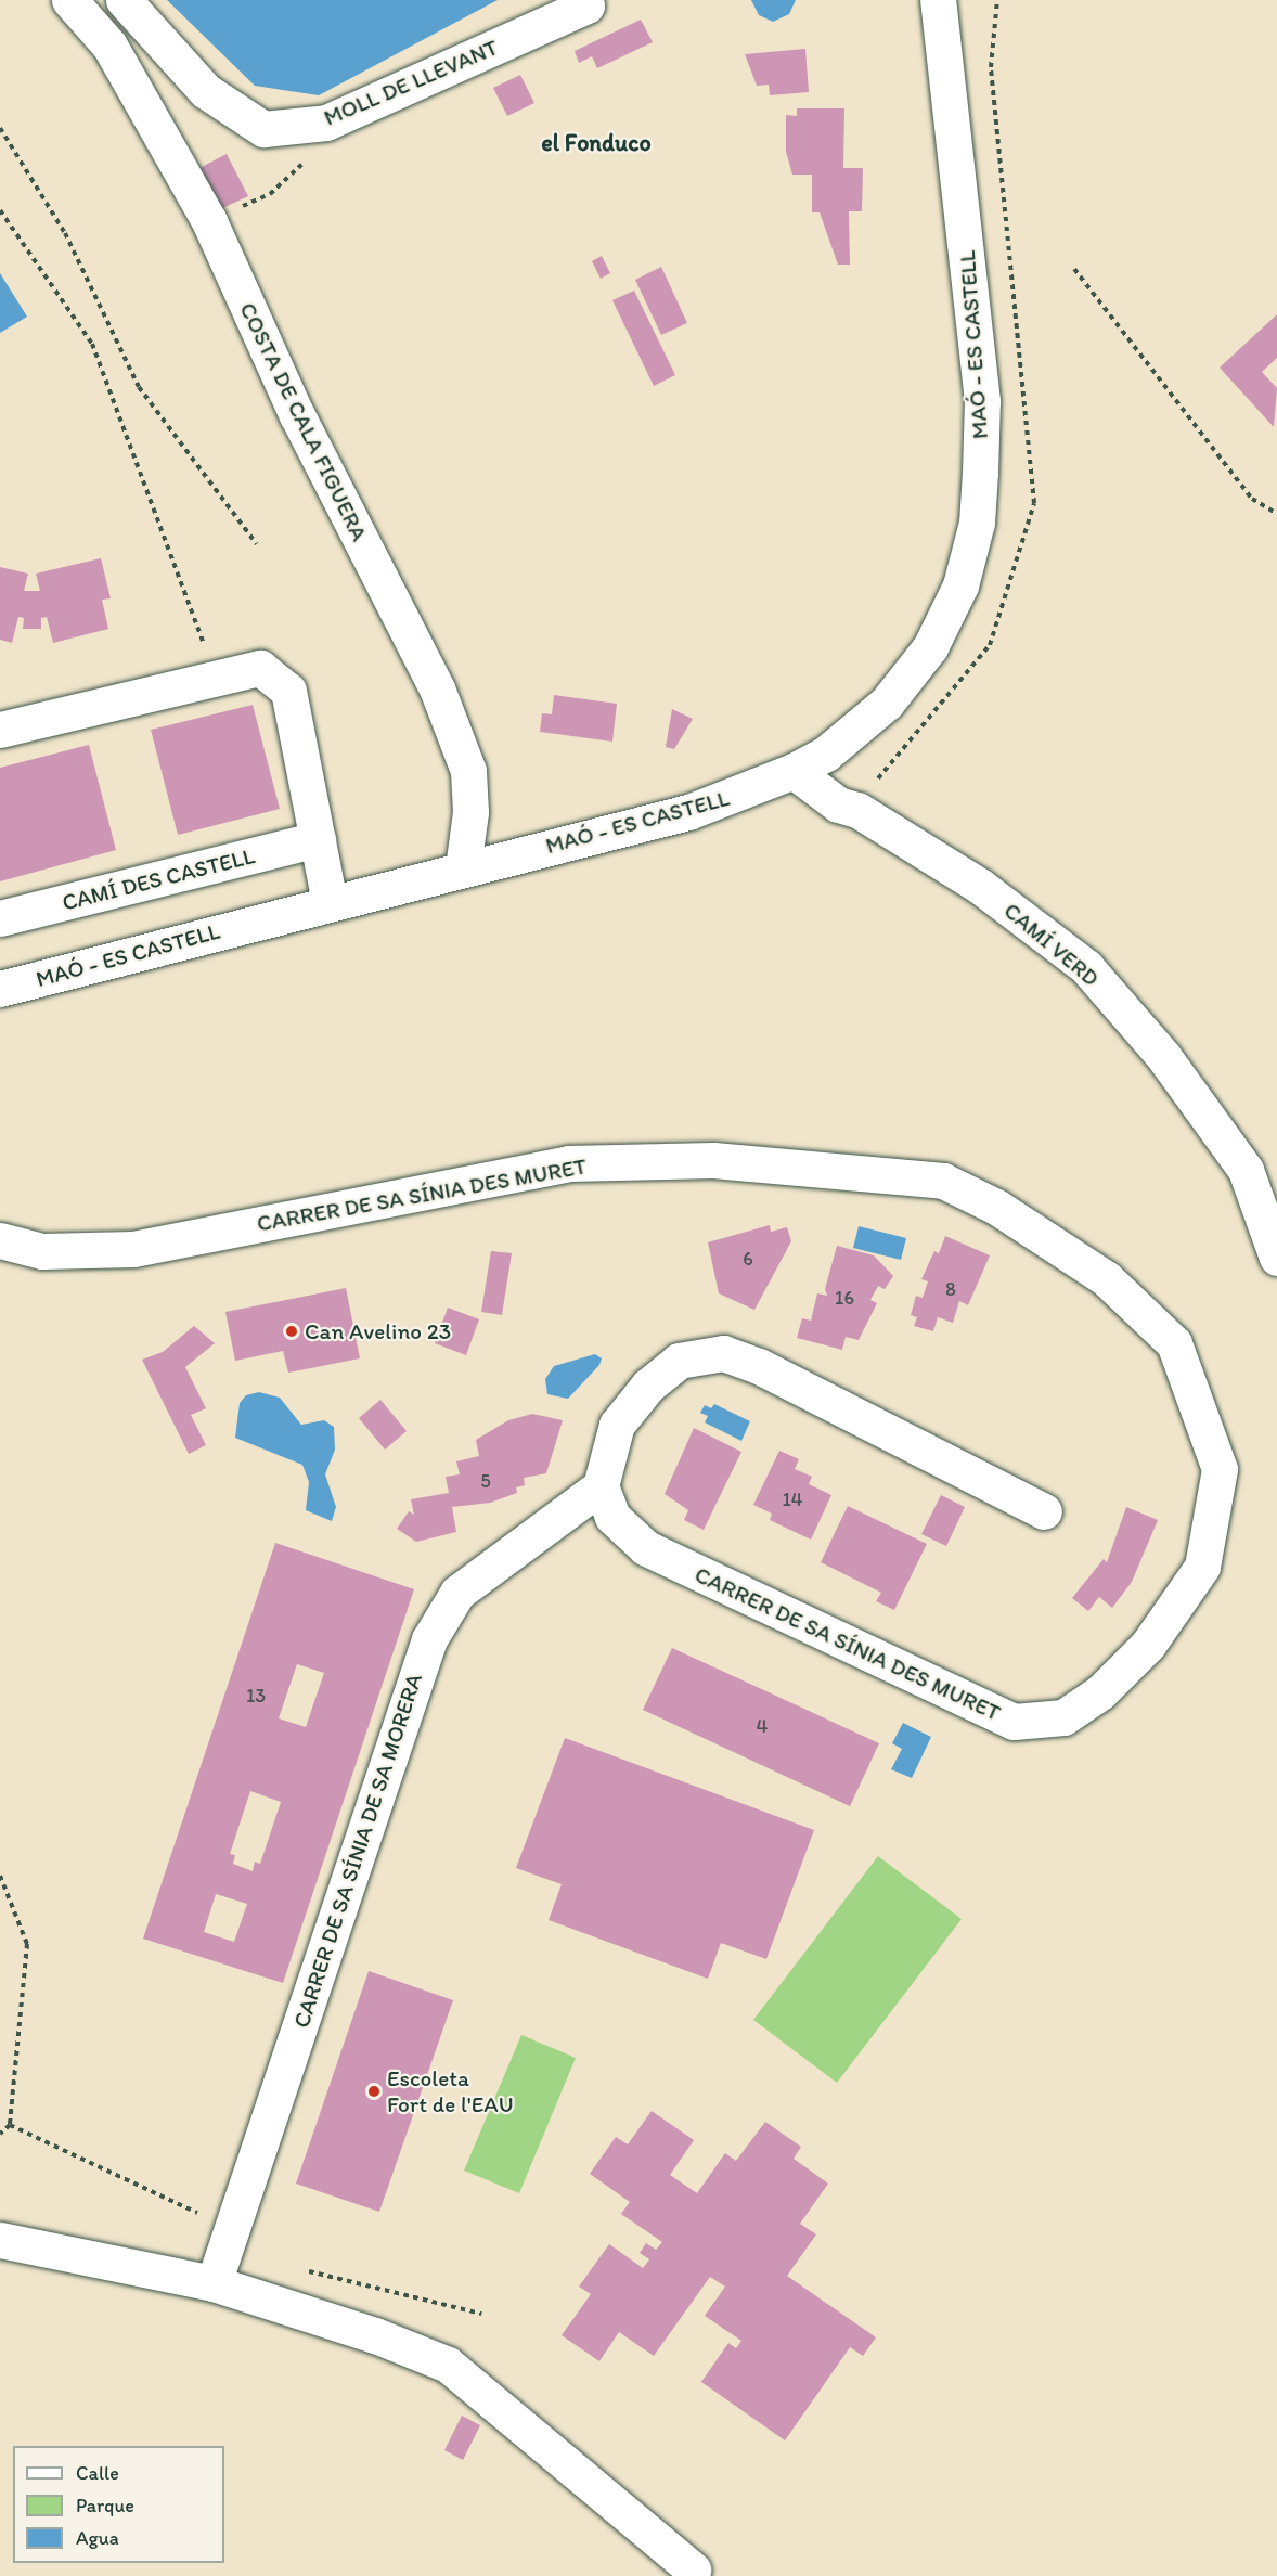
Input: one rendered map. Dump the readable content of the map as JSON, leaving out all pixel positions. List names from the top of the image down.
{
  "streets": {
    "street": [
      "MOLL DE LLEVANT",
      "MAÓ - ES CASTELL",
      "COSTA DE CALA FIGUERA",
      "CAMÍ DES CASTELL",
      "CAMÍ VERD",
      "CARRER DE SA SÍNIA DES MURET",
      "CARRER DE SA SÍNIA DE SA MORERA"
    ]
  },
  "crossings": [
    ["MAÓ - ES CASTELL", "COSTA DE CALA FIGUERA"],
    ["MAÓ - ES CASTELL", "CAMÍ VERD"],
    ["CARRER DE SA SÍNIA DES MURET", "CARRER DE SA SÍNIA DE SA MORERA"]
  ],
  "districts": ["el Fonduco"],
  "places": ["Can Avelino 23", "Escoleta Fort de l'EAU"],
  "house_numbers": [
    "6",
    "8",
    "16",
    "5",
    "14",
    "13",
    "4"
  ],
  "legend": ["Calle", "Parque", "Agua"]
}
